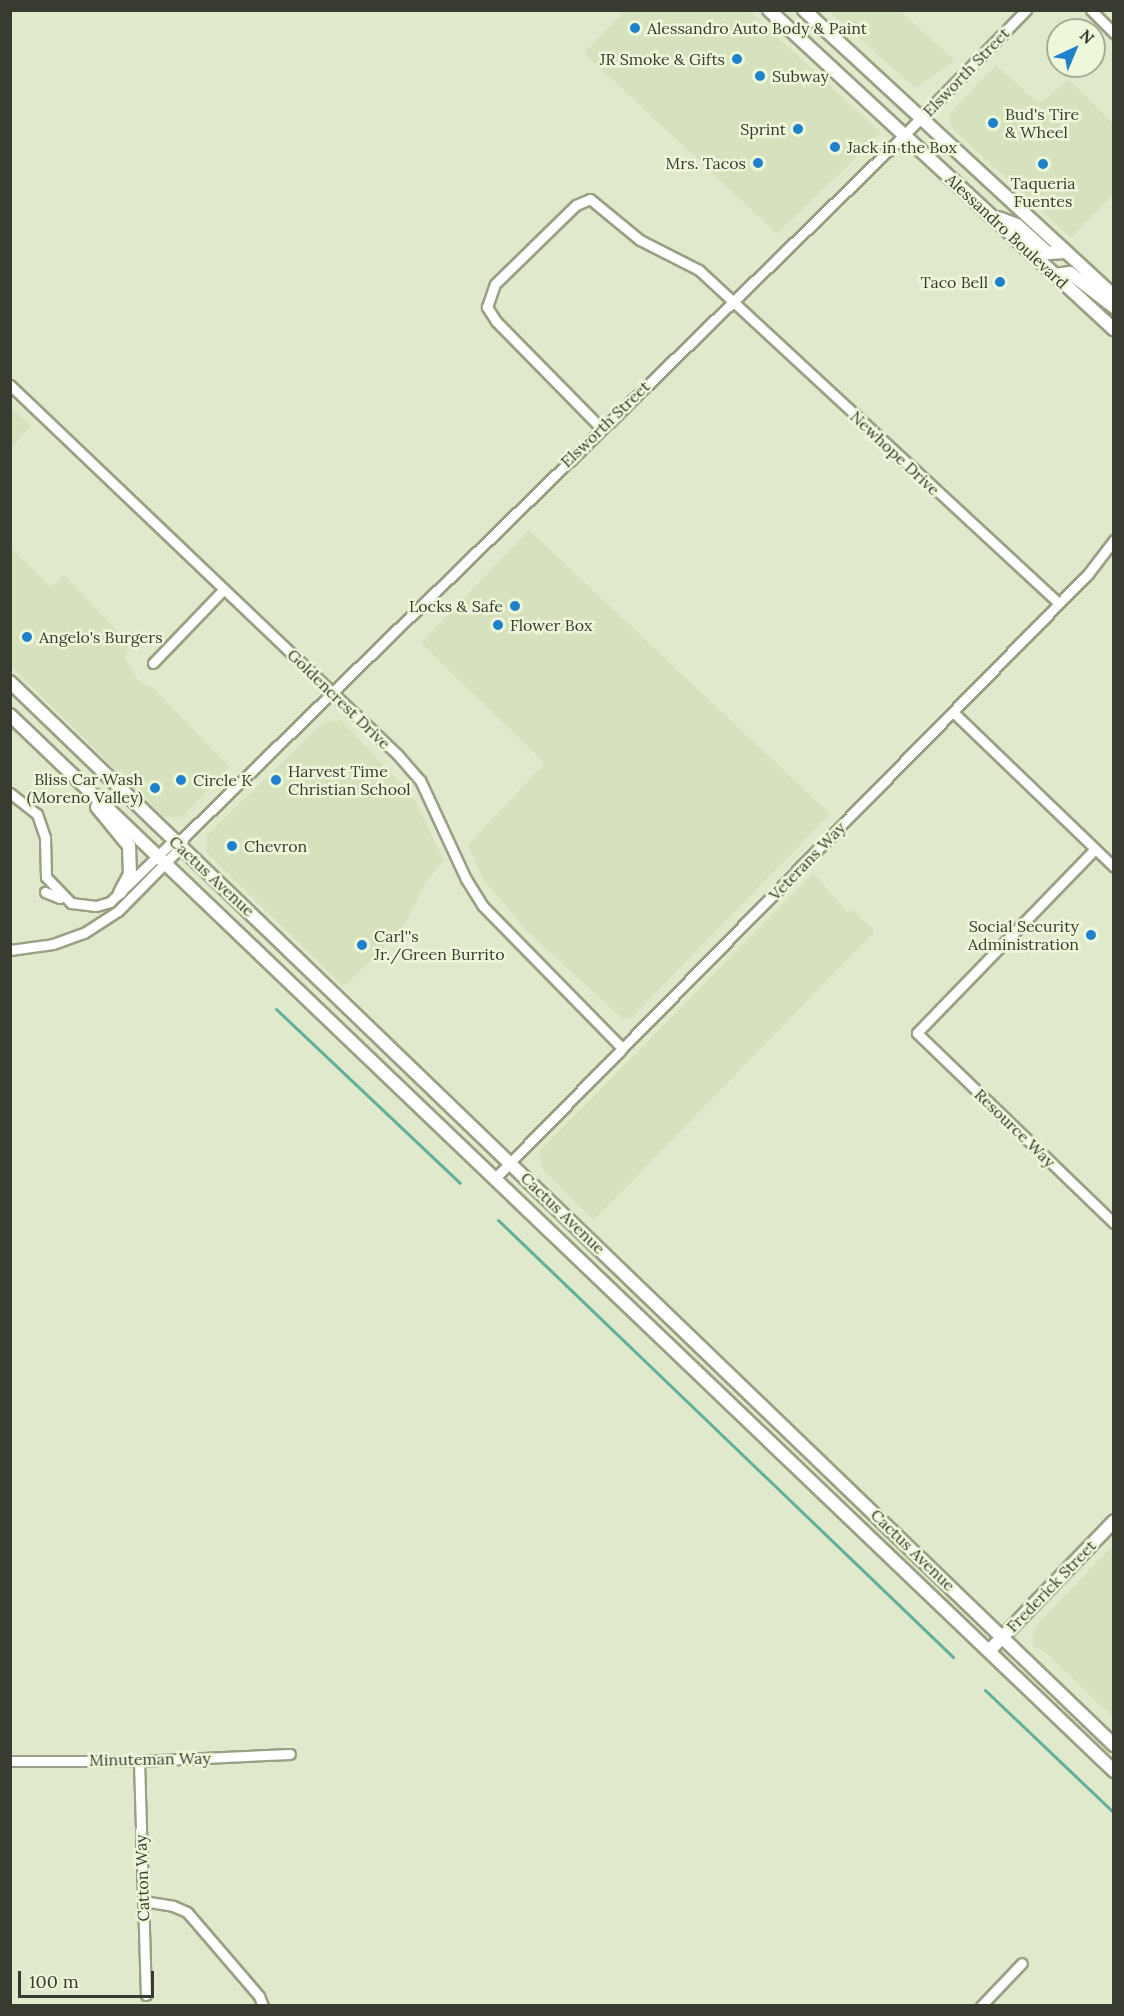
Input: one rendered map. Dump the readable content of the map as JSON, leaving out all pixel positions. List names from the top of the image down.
{
  "streets": {
    "main road": ["Alessandro Boulevard", "Cactus Avenue", "Frederick Street"],
    "street": [
      "Elsworth Street",
      "Newhope Drive",
      "Goldencrest Drive",
      "Veterans Way",
      "Resource Way",
      "Minuteman Way",
      "Catton Way"
    ]
  },
  "crossings": [
    ["Elsworth Street", "Alessandro Boulevard"],
    ["Elsworth Street", "Newhope Drive"],
    ["Elsworth Street", "Goldencrest Drive"],
    ["Elsworth Street", "Cactus Avenue"],
    ["Newhope Drive", "Veterans Way"],
    ["Goldencrest Drive", "Veterans Way"],
    ["Veterans Way", "Cactus Avenue"],
    ["Cactus Avenue", "Frederick Street"],
    ["Minuteman Way", "Catton Way"]
  ],
  "places": [
    "Alessandro Auto Body & Paint",
    "JR Smoke & Gifts",
    "Subway",
    "Bud's Tire & Wheel",
    "Sprint",
    "Jack in the Box",
    "Mrs. Tacos",
    "Taqueria Fuentes",
    "Taco Bell",
    "Locks & Safe",
    "Flower Box",
    "Angelo's Burgers",
    "Circle K",
    "Harvest Time Christian School",
    "Bliss Car Wash (Moreno Valley)",
    "Chevron",
    "Social Security Administration",
    "Carl''s Jr./Green Burrito"
  ],
  "scale_bar": "100 m",
  "north": "top right"
}
